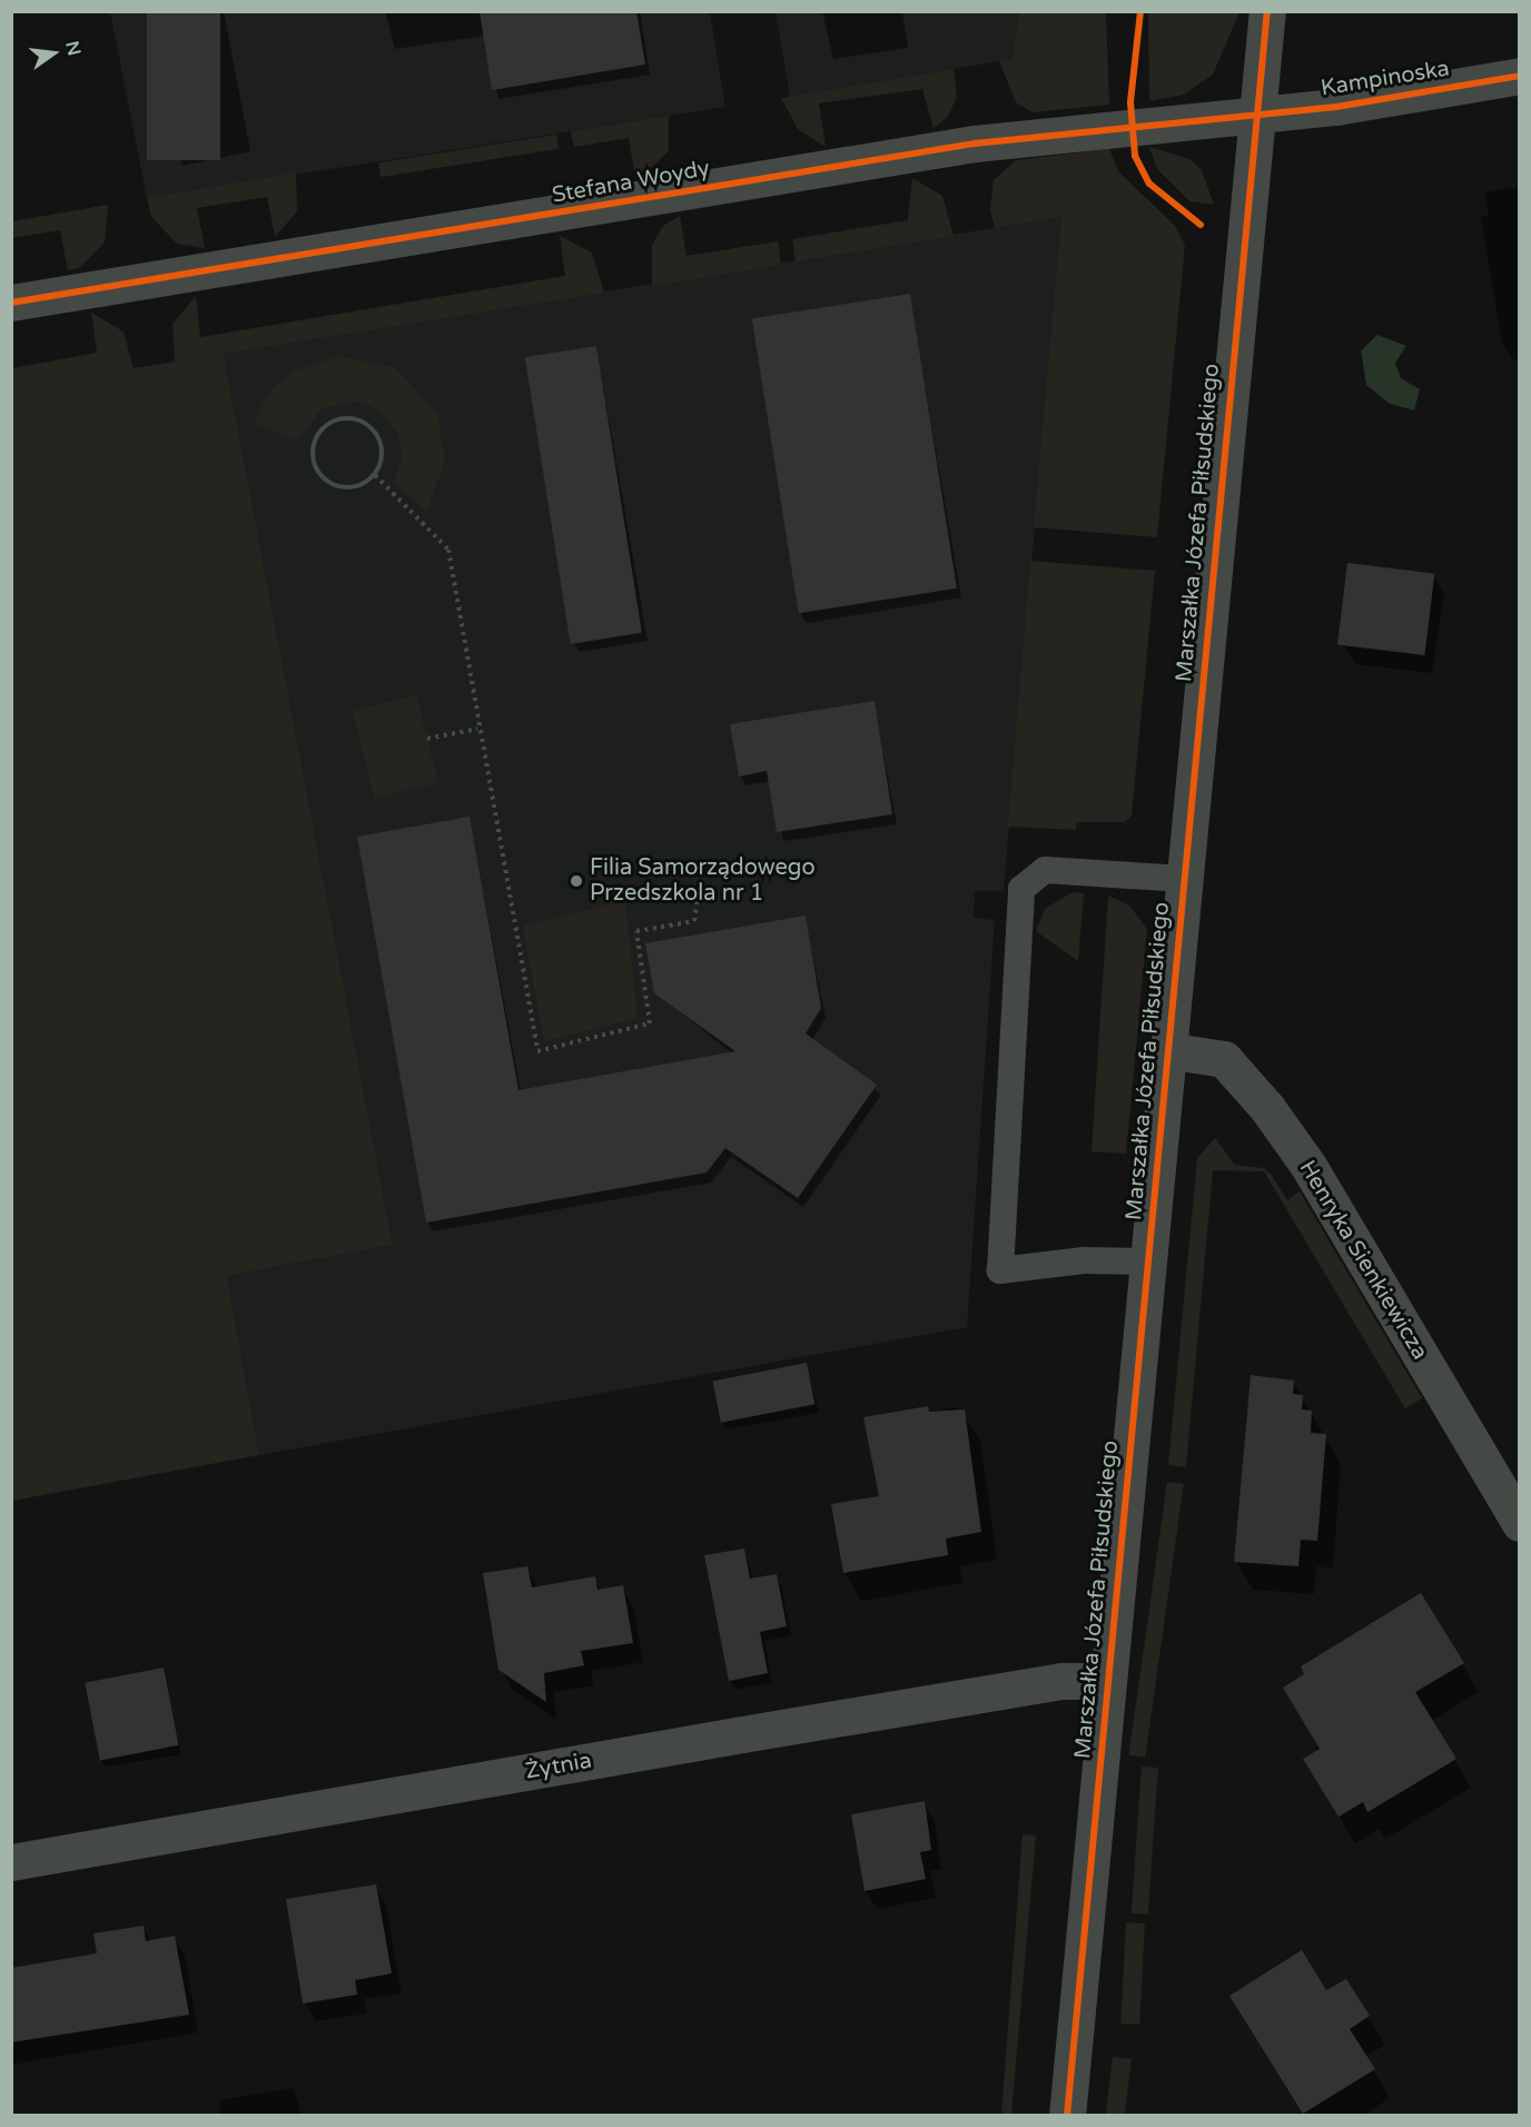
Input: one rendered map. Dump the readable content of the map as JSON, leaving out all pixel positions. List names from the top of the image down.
{
  "streets": {
    "street": [
      "Kampinoska",
      "Stefana Woydy",
      "Marszałka Józefa Piłsudskiego",
      "Henryka Sienkiewicza",
      "Żytnia"
    ]
  },
  "crossings": [
    ["Kampinoska", "Stefana Woydy"],
    ["Kampinoska", "Marszałka Józefa Piłsudskiego"],
    ["Stefana Woydy", "Marszałka Józefa Piłsudskiego"],
    ["Marszałka Józefa Piłsudskiego", "Henryka Sienkiewicza"],
    ["Marszałka Józefa Piłsudskiego", "Żytnia"]
  ],
  "places": ["Filia Samorządowego Przedszkola nr 1"],
  "north": "right"
}
